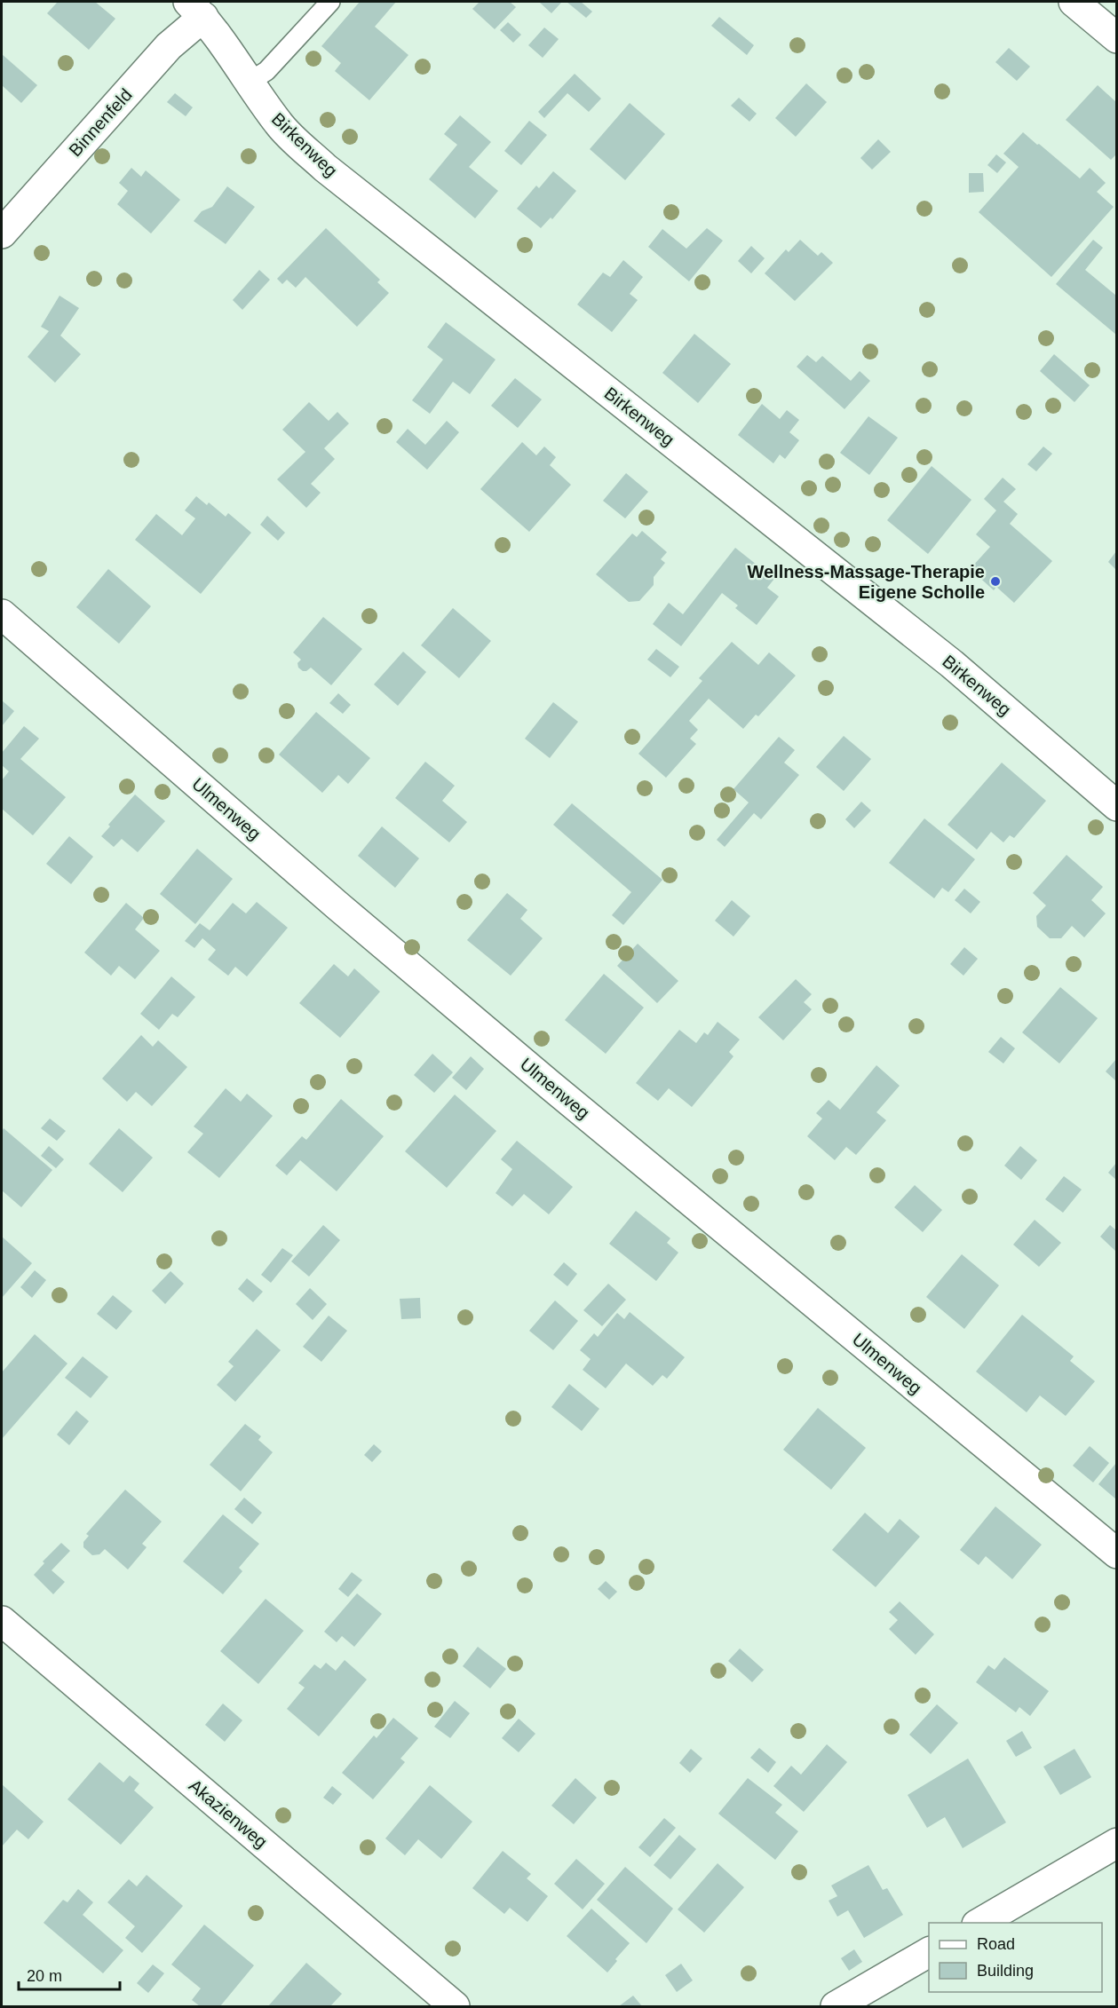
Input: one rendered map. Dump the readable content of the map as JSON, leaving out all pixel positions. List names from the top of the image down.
{
  "streets": {
    "street": [
      "Binnenfeld",
      "Birkenweg",
      "Ulmenweg",
      "Akazienweg"
    ]
  },
  "crossings": [
    ["Binnenfeld", "Birkenweg"]
  ],
  "places": ["Wellness-Massage-Therapie Eigene Scholle"],
  "legend": ["Road", "Building"],
  "scale_bar": "20 m"
}
